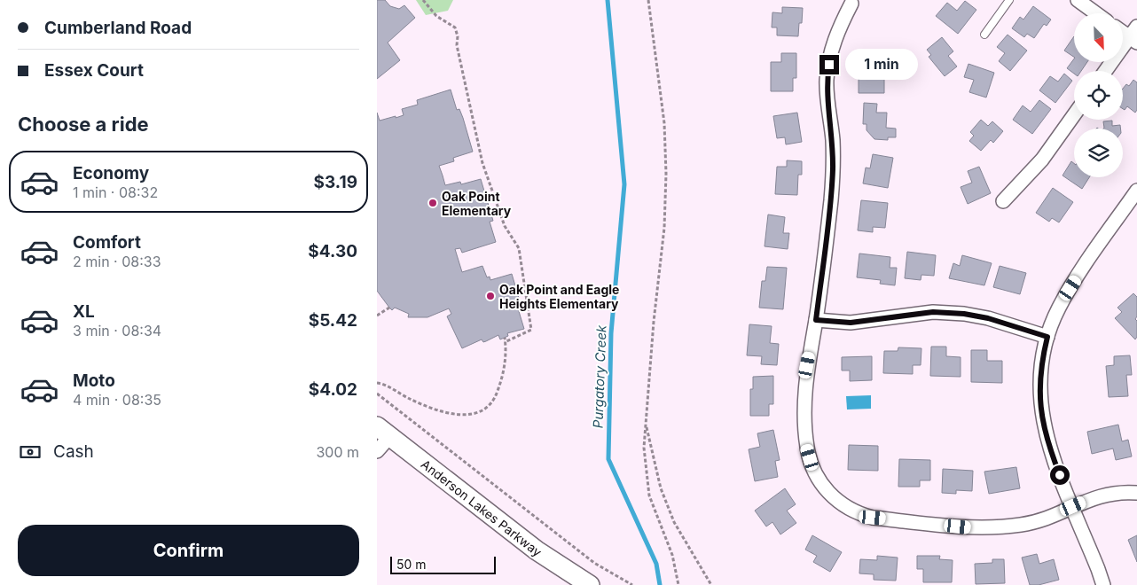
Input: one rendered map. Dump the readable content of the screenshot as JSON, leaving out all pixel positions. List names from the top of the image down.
{
  "streets": {
    "street": ["Anderson Lakes Parkway"]
  },
  "water": ["Purgatory Creek"],
  "places": ["Oak Point Elementary", "Oak Point and Eagle Heights Elementary"],
  "scale_bar": "50 m",
  "north": "bottom right",
  "page": {
    "banner": ["Cumberland Road", "Essex Court"],
    "bubble": "1 min",
    "heading": "Choose a ride",
    "list": [
      {
        "name": "Economy",
        "note": "1 min · 08:32",
        "value": "$3.19"
      },
      {
        "name": "Comfort",
        "note": "2 min · 08:33",
        "value": "$4.30"
      },
      {
        "name": "XL",
        "note": "3 min · 08:34",
        "value": "$5.42"
      },
      {
        "name": "Moto",
        "note": "4 min · 08:35",
        "value": "$4.02"
      }
    ],
    "pay": ["Cash", "300 m"],
    "buttons": "Confirm",
    "scale": "50 m"
  }
}
